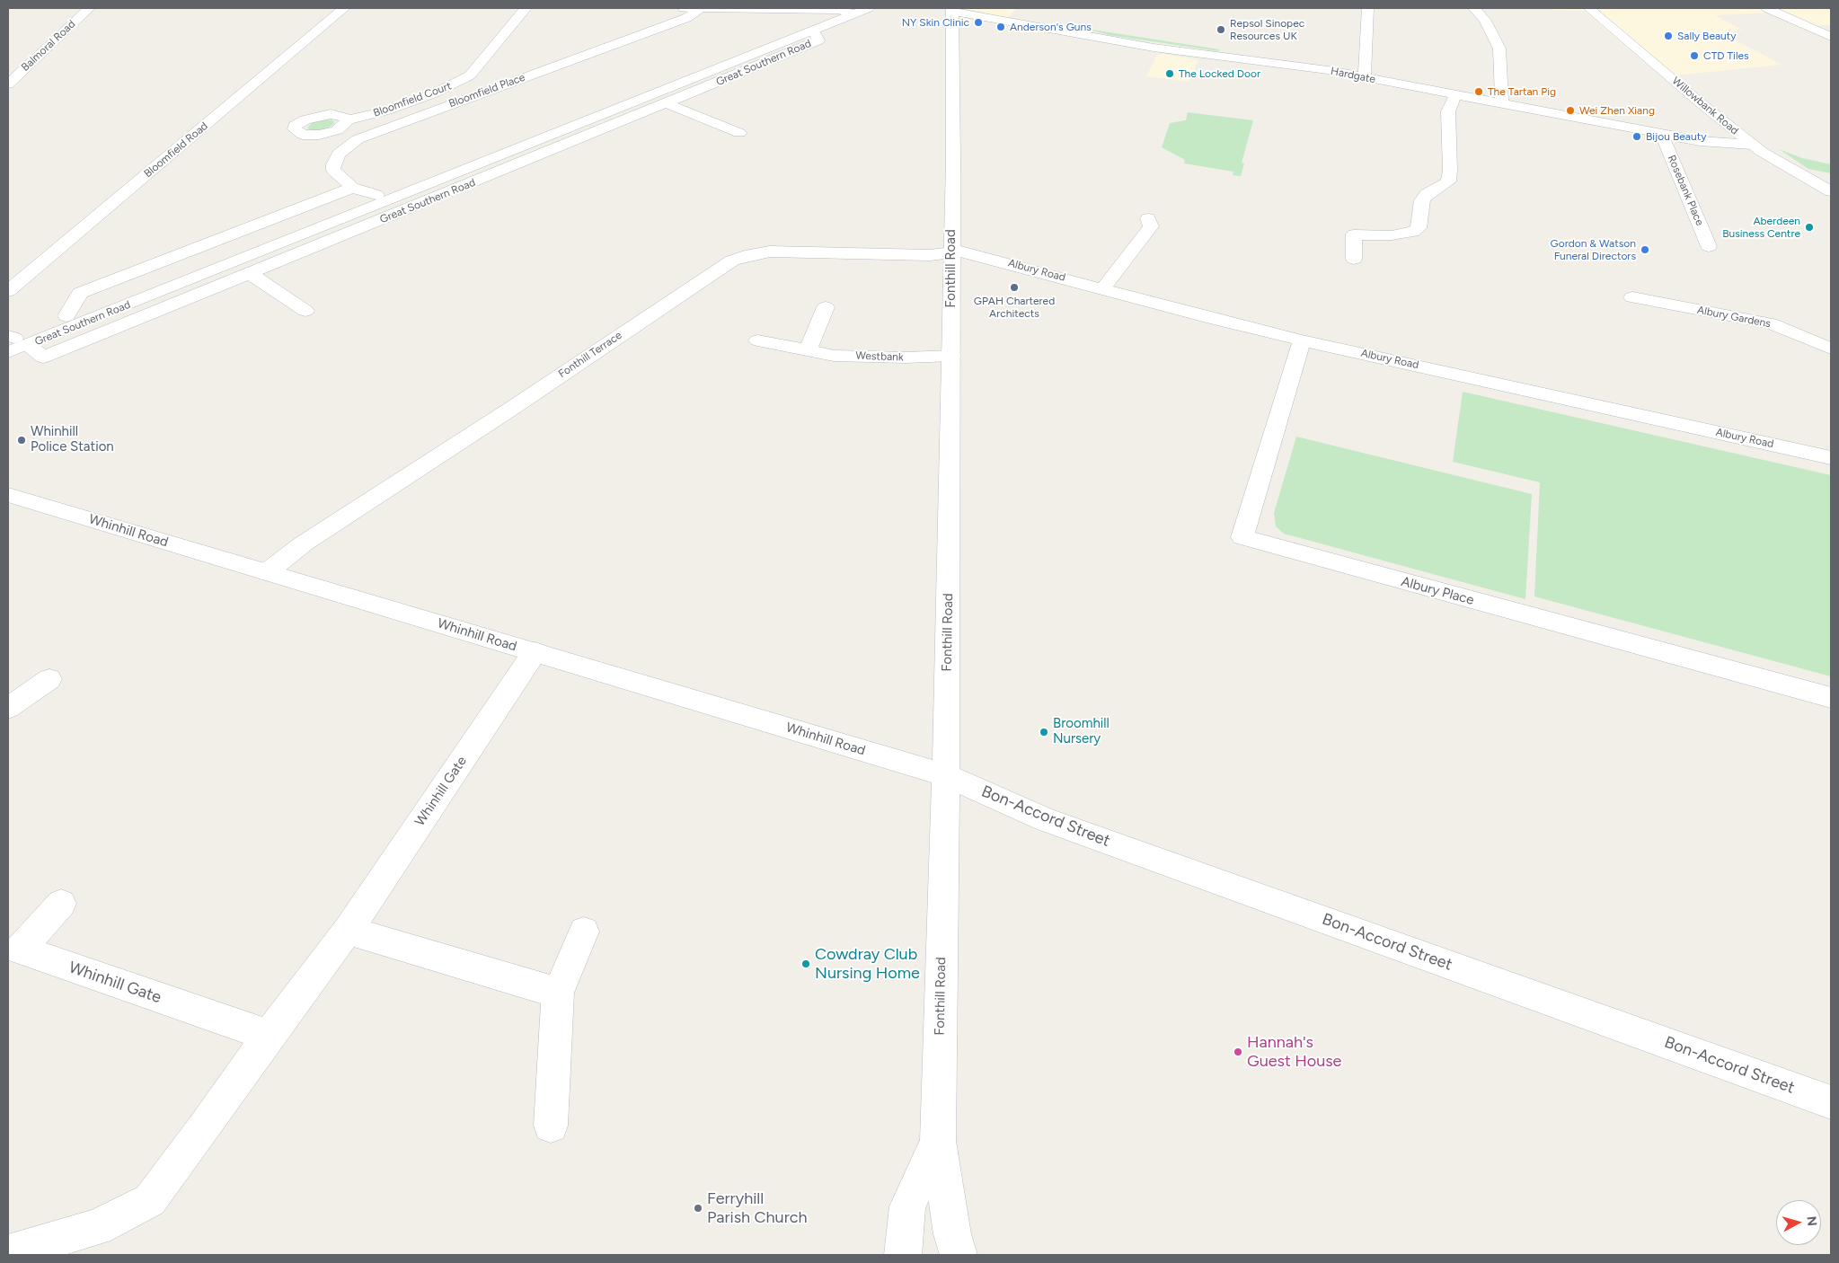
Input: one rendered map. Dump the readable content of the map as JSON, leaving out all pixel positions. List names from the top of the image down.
{
  "streets": {
    "street": [
      "Balmoral Road",
      "Great Southern Road",
      "Hardgate",
      "Bloomfield Place",
      "Bloomfield Court",
      "Willowbank Road",
      "Bloomfield Road",
      "Rosebank Place",
      "Fonthill Road",
      "Albury Road",
      "Albury Gardens",
      "Fonthill Terrace",
      "Westbank",
      "Whinhill Road",
      "Albury Place",
      "Whinhill Gate",
      "Bon-Accord Street"
    ]
  },
  "crossings": [
    ["Great Southern Road", "Bloomfield Place"],
    ["Hardgate", "Willowbank Road"],
    ["Hardgate", "Rosebank Place"],
    ["Hardgate", "Fonthill Road"],
    ["Fonthill Road", "Albury Road"],
    ["Fonthill Road", "Fonthill Terrace"],
    ["Fonthill Road", "Westbank"],
    ["Fonthill Road", "Whinhill Road"],
    ["Fonthill Road", "Bon-Accord Street"],
    ["Albury Road", "Fonthill Terrace"],
    ["Albury Road", "Albury Place"],
    ["Fonthill Terrace", "Whinhill Road"],
    ["Whinhill Road", "Whinhill Gate"],
    ["Whinhill Road", "Bon-Accord Street"]
  ],
  "places": [
    "NY Skin Clinic",
    "Anderson's Guns",
    "Repsol Sinopec Resources UK",
    "Sally Beauty",
    "CTD Tiles",
    "The Locked Door",
    "The Tartan Pig",
    "Wei Zhen Xiang",
    "Bijou Beauty",
    "Aberdeen Business Centre",
    "Gordon & Watson Funeral Directors",
    "GPAH Chartered Architects",
    "Whinhill Police Station",
    "Broomhill Nursery",
    "Cowdray Club Nursing Home",
    "Hannah's Guest House",
    "Ferryhill Parish Church"
  ],
  "north": "right"
}
